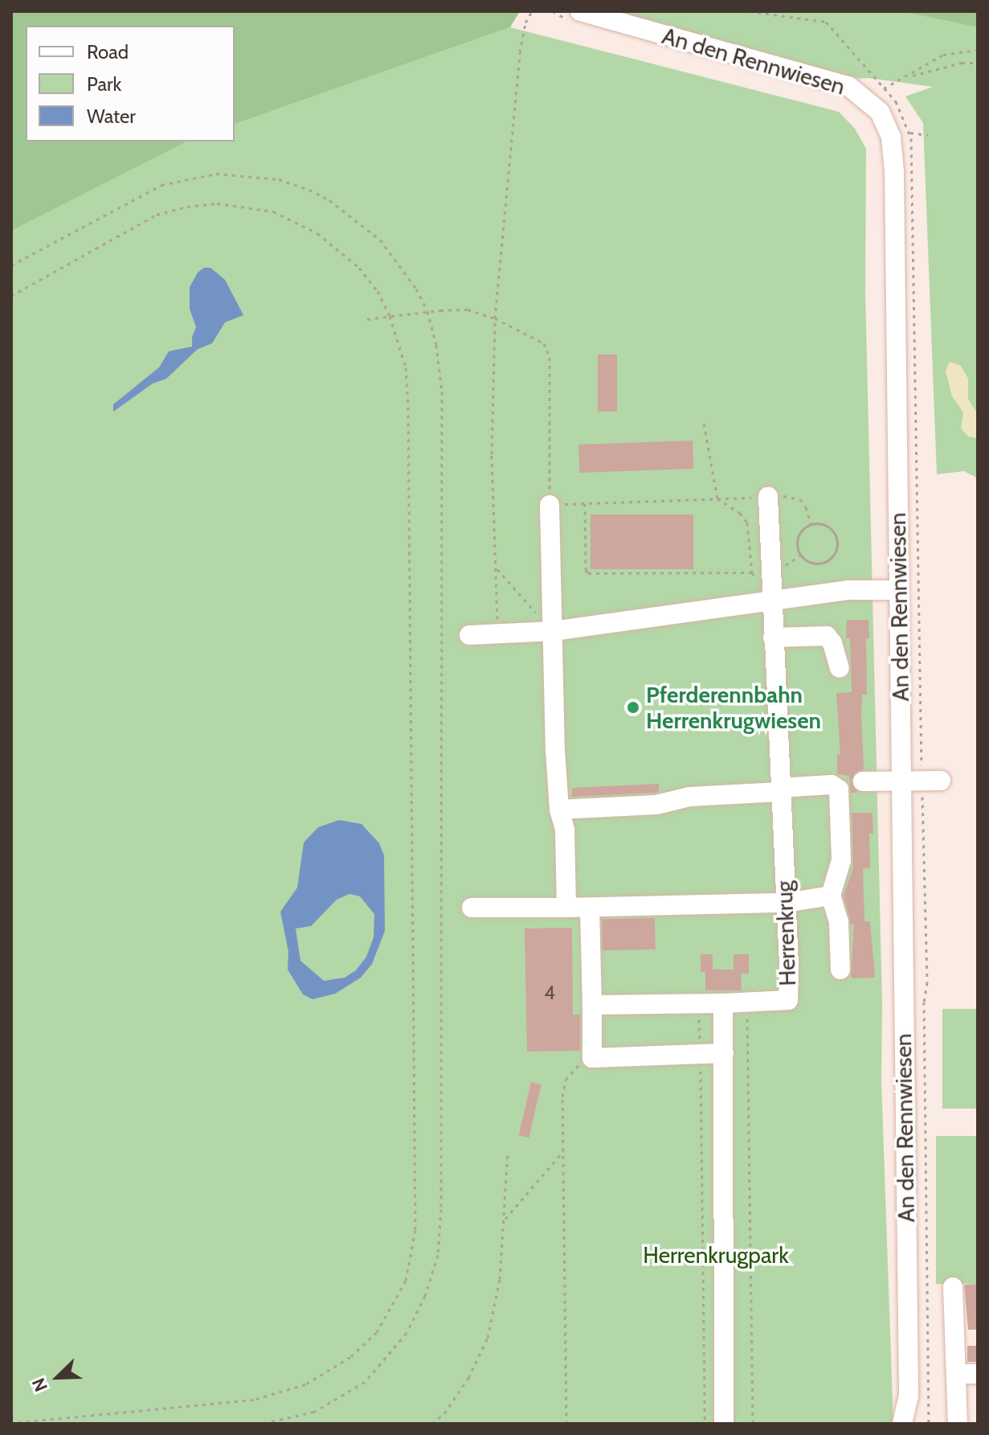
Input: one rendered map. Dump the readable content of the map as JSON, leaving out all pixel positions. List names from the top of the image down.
{
  "streets": {
    "street": ["An den Rennwiesen", "Herrenkrug"]
  },
  "parks": ["Herrenkrugpark"],
  "places": ["Pferderennbahn Herrenkrugwiesen"],
  "house_numbers": ["4"],
  "legend": ["Road", "Park", "Water"],
  "north": "bottom left"
}
